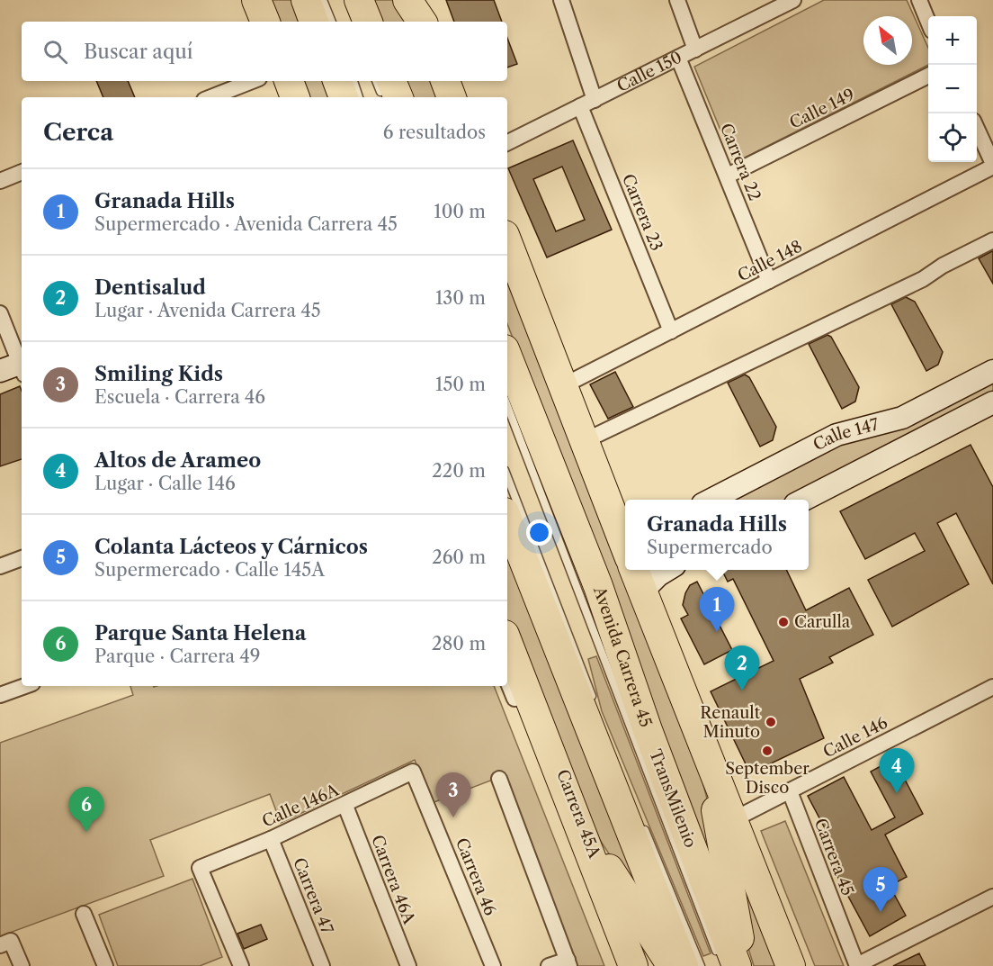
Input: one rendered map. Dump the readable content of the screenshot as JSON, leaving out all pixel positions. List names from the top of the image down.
{
  "streets": {
    "highway": ["Avenida Carrera 45"],
    "main road": ["Calle 147"],
    "street": [
      "Calle 150",
      "Calle 149",
      "Carrera 22",
      "Carrera 23",
      "Calle 148",
      "Calle 146",
      "Calle 146A",
      "Carrera 45A",
      "Carrera 45",
      "Carrera 46",
      "Carrera 46A",
      "Carrera 47"
    ],
    "lane": ["TransMilenio"]
  },
  "crossings": [
    ["Calle 150", "Carrera 22"],
    ["Calle 150", "Carrera 23"],
    ["Calle 149", "Carrera 22"],
    ["Carrera 22", "Calle 148"],
    ["Carrera 23", "Calle 148"],
    ["Avenida Carrera 45", "TransMilenio"],
    ["Calle 146", "Carrera 45"],
    ["Calle 146A", "Carrera 46"],
    ["Calle 146A", "Carrera 46A"],
    ["Calle 146A", "Carrera 47"]
  ],
  "places": ["Carulla", "Renault Minuto", "September Disco"],
  "north": "top left",
  "page": {
    "map_buttons": ["+", "−"],
    "search": "Buscar aquí",
    "heading": ["Cerca", "6 resultados"],
    "list": [
      {
        "mark": "1",
        "name": "Granada Hills",
        "note": "Supermercado · Avenida Carrera 45",
        "value": "100 m"
      },
      {
        "mark": "2",
        "name": "Dentisalud",
        "note": "Lugar · Avenida Carrera 45",
        "value": "130 m"
      },
      {
        "mark": "3",
        "name": "Smiling Kids",
        "note": "Escuela · Carrera 46",
        "value": "150 m"
      },
      {
        "mark": "4",
        "name": "Altos de Arameo",
        "note": "Lugar · Calle 146",
        "value": "220 m"
      },
      {
        "mark": "5",
        "name": "Colanta Lácteos y Cárnicos",
        "note": "Supermercado · Calle 145A",
        "value": "260 m"
      },
      {
        "mark": "6",
        "name": "Parque Santa Helena",
        "note": "Parque · Carrera 49",
        "value": "280 m"
      }
    ],
    "popup": ["Granada Hills", "Supermercado"],
    "pins": [
      "1",
      "2",
      "4",
      "3",
      "6",
      "5"
    ]
  }
}
